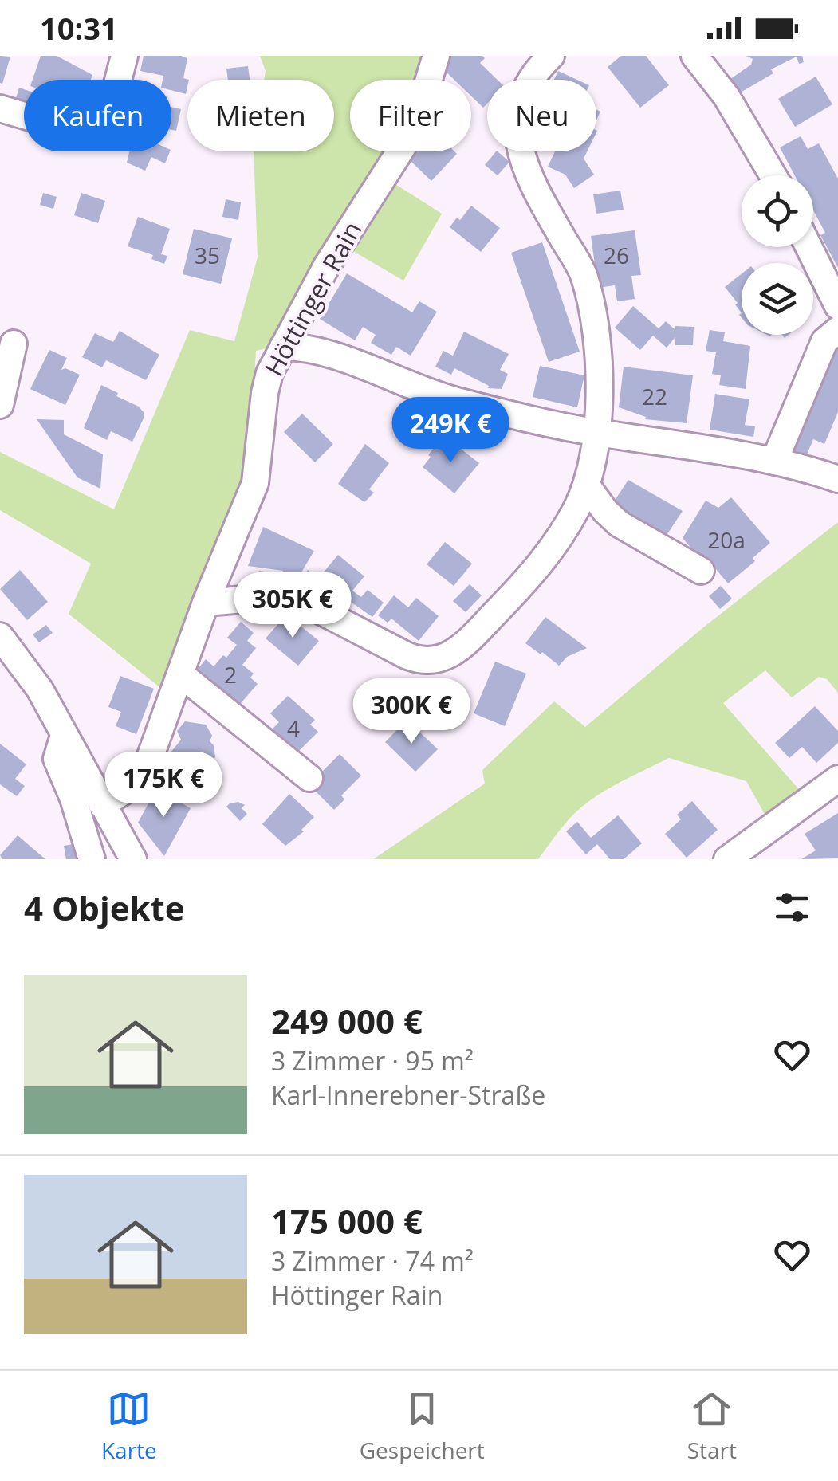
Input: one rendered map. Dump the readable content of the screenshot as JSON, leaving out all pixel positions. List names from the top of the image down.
{
  "streets": {
    "street": ["Höttinger Rain"]
  },
  "house_numbers": [
    "35",
    "26",
    "22",
    "20a",
    "2",
    "4"
  ],
  "page": {
    "status": "10:31",
    "chip": [
      "Kaufen",
      "Mieten",
      "Filter",
      "Neu"
    ],
    "price": [
      "249K €",
      "305K €",
      "300K €",
      "175K €"
    ],
    "heading": "4 Objekte",
    "list": [
      {
        "name": "249 000 €",
        "note": "3 Zimmer · 95 m² · Karl-Innerebner-Straße"
      },
      {
        "name": "175 000 €",
        "note": "3 Zimmer · 74 m² · Höttinger Rain"
      }
    ],
    "tabs": ["Karte", "Gespeichert", "Start"]
  }
}
